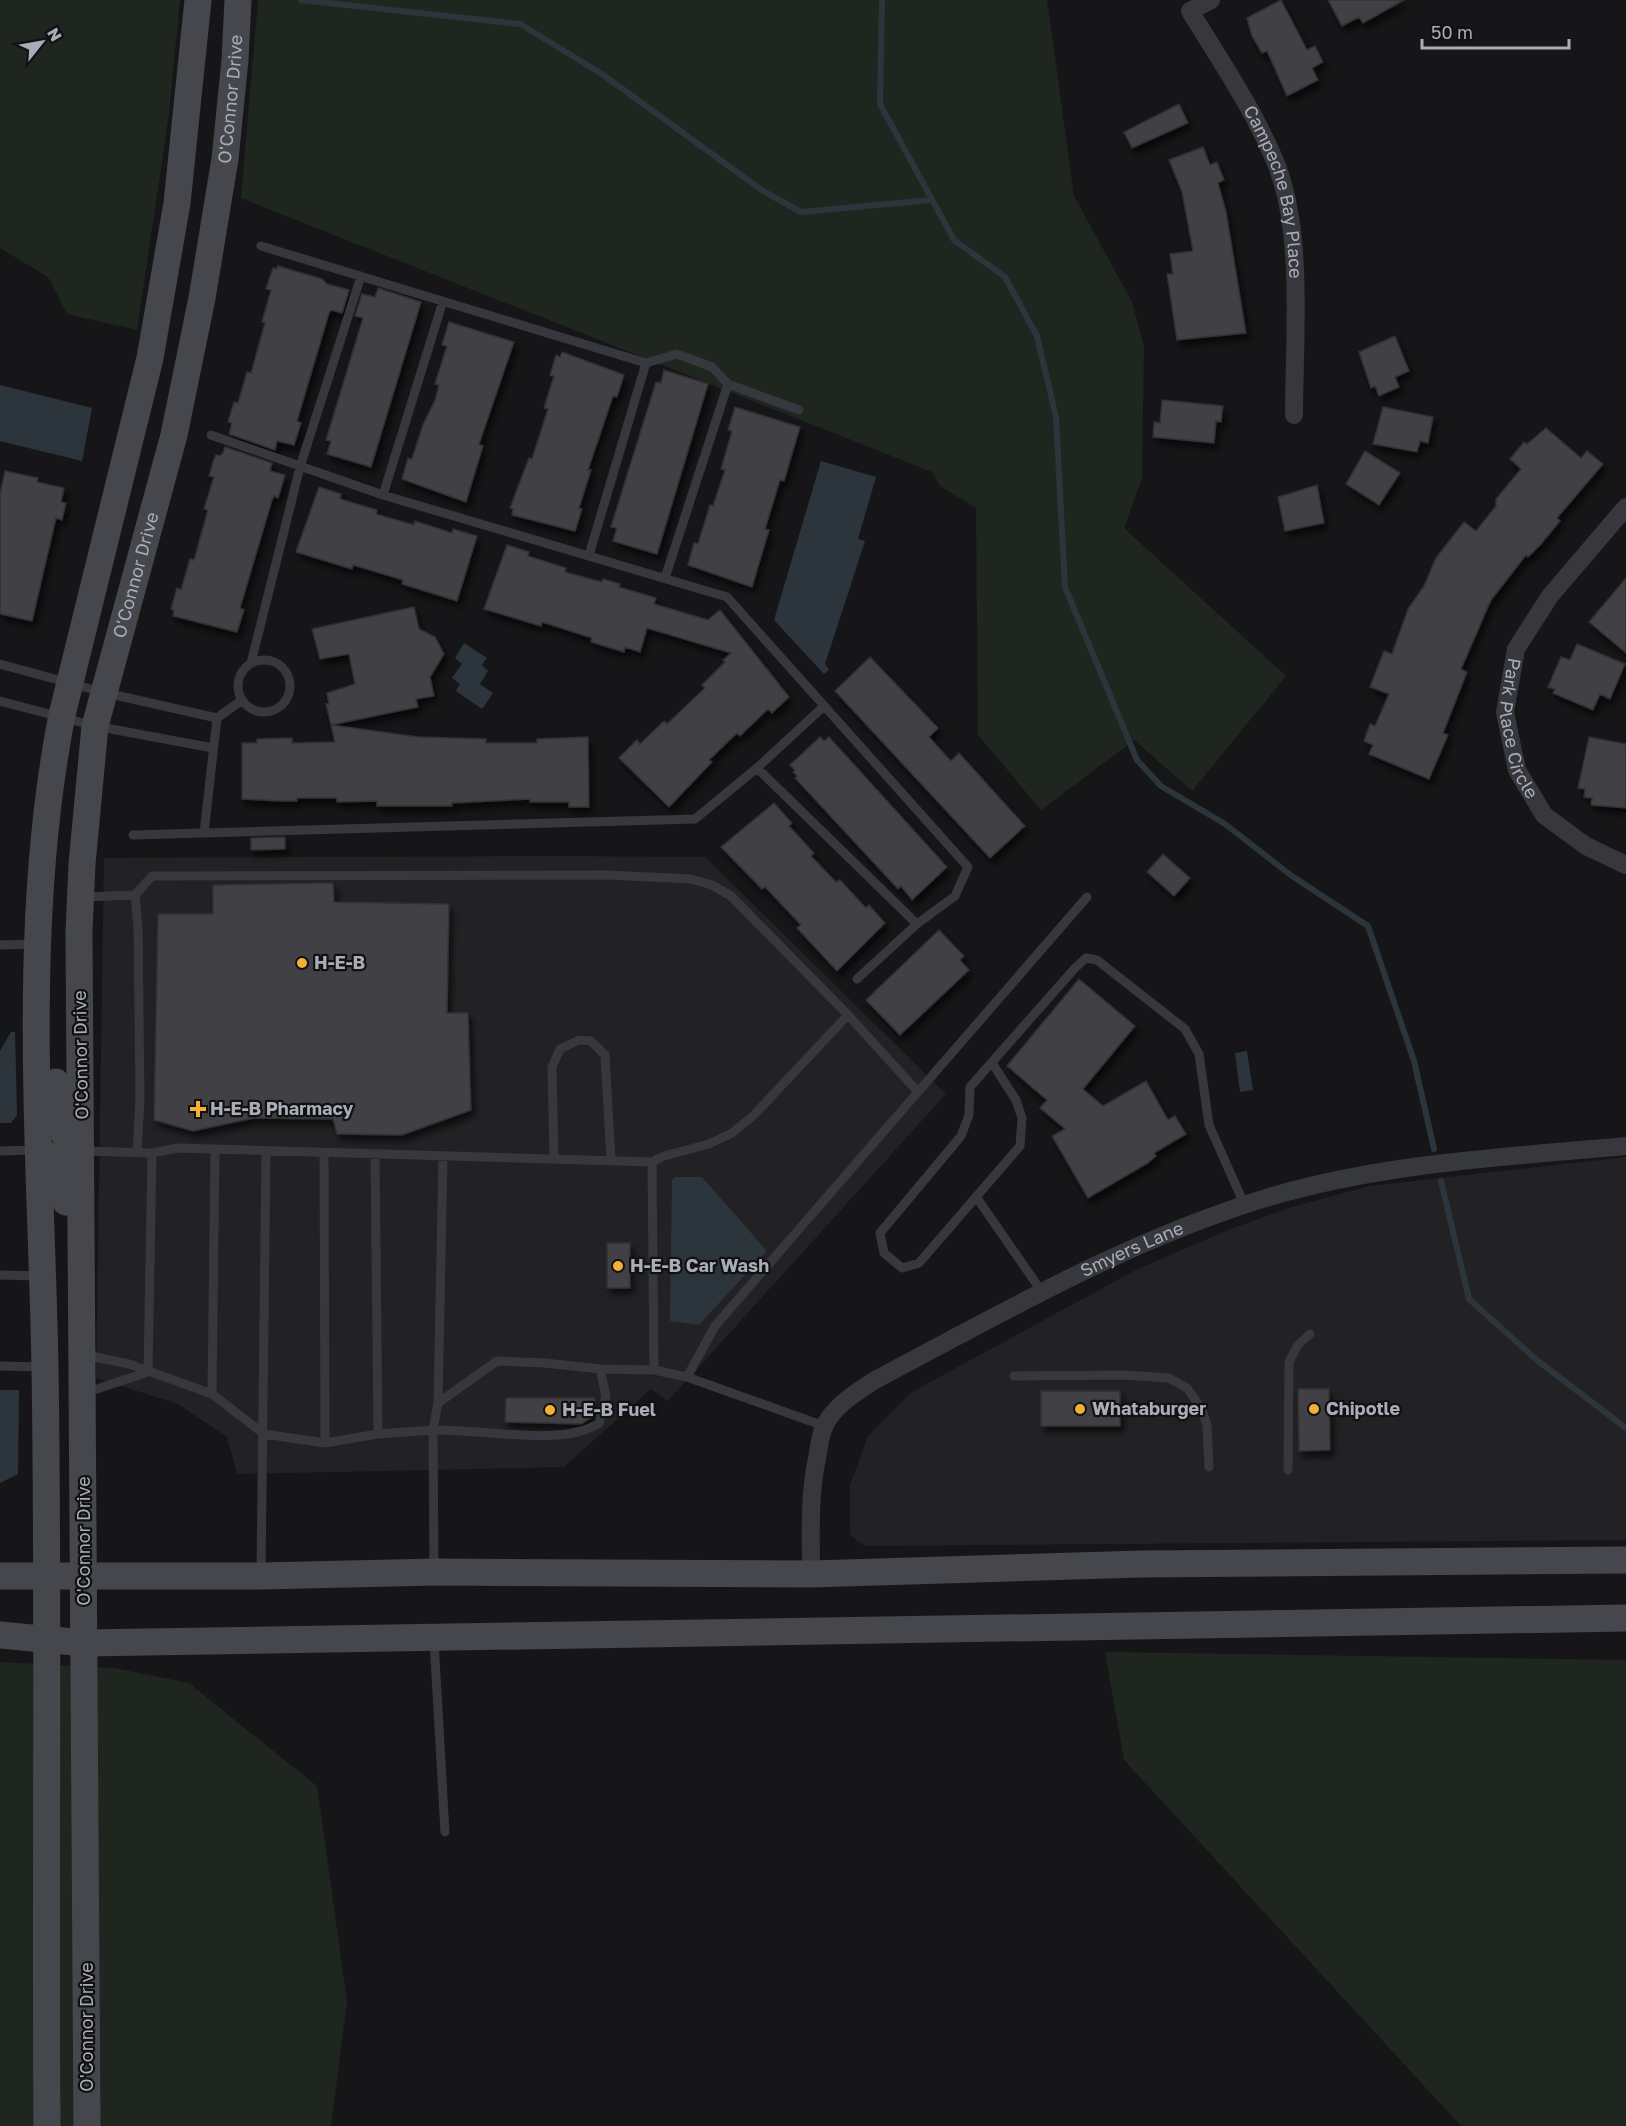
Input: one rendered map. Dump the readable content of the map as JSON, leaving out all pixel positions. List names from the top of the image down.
{
  "streets": {
    "main road": ["O'Connor Drive"],
    "street": ["Campeche Bay Place", "Park Place Circle", "Smyers Lane"]
  },
  "places": {
    "other": [
      "H-E-B",
      "H-E-B Car Wash",
      "Whataburger",
      "Chipotle",
      "H-E-B Fuel"
    ],
    "health": ["H-E-B Pharmacy"]
  },
  "scale_bar": "50 m",
  "north": "top right"
}
